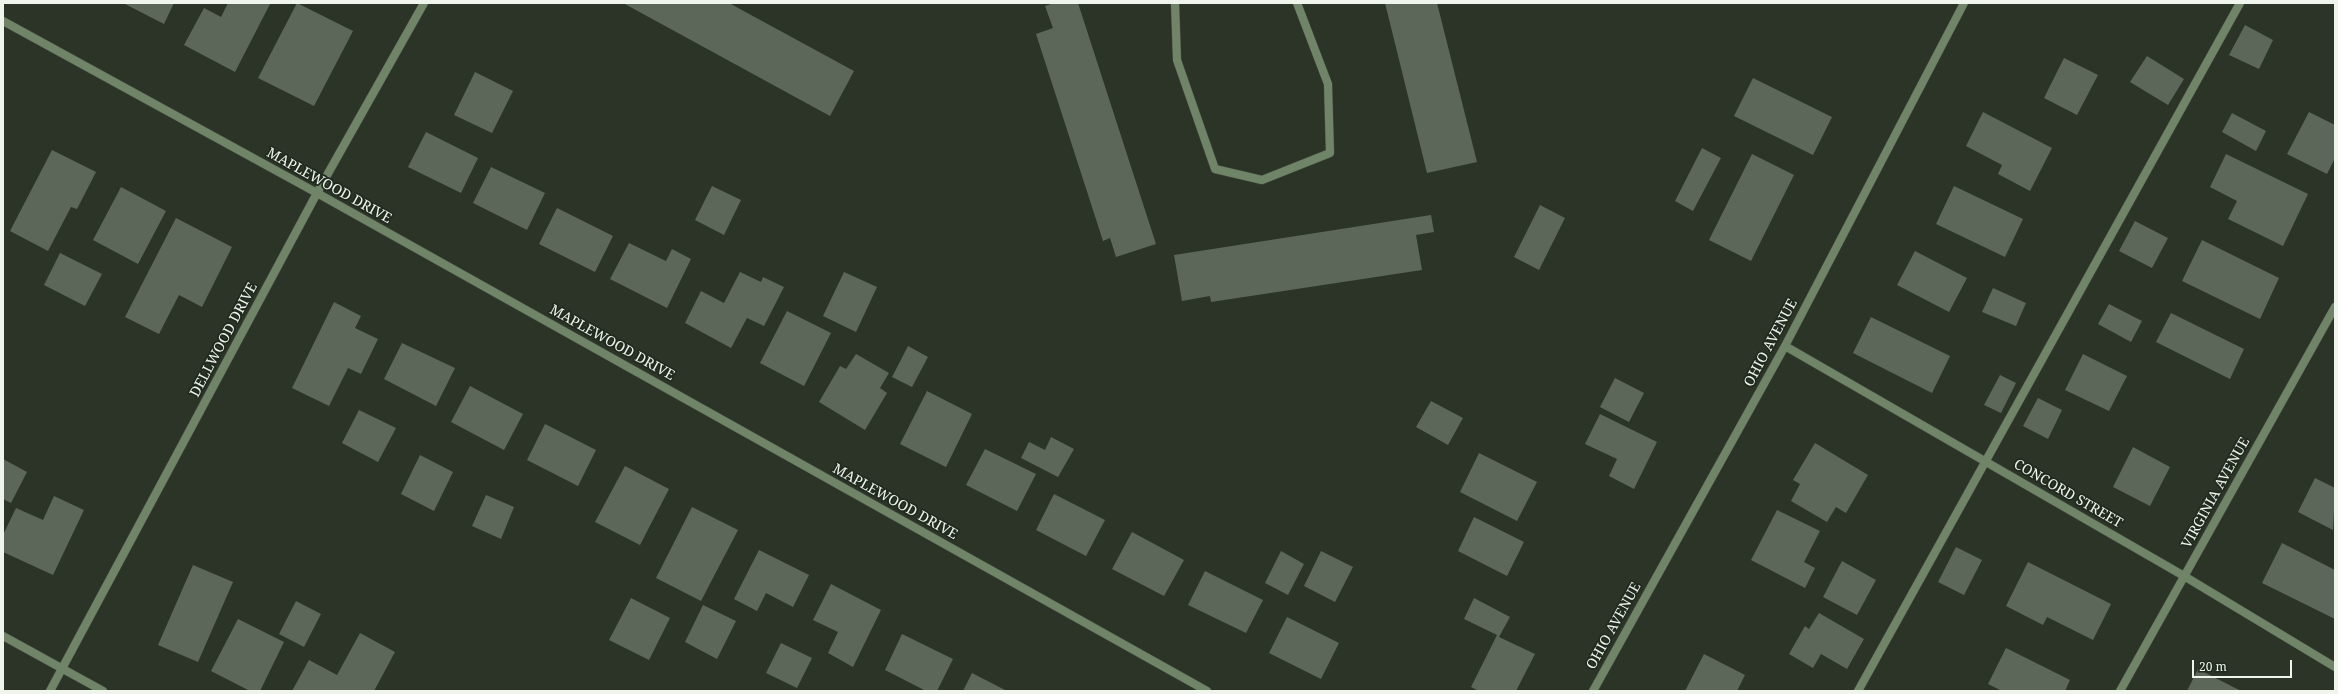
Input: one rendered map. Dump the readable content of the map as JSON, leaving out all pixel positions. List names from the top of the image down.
{
  "streets": {
    "street": [
      "MAPLEWOOD DRIVE",
      "DELLWOOD DRIVE",
      "OHIO AVENUE",
      "VIRGINIA AVENUE",
      "CONCORD STREET"
    ]
  },
  "crossings": [
    ["MAPLEWOOD DRIVE", "DELLWOOD DRIVE"],
    ["OHIO AVENUE", "CONCORD STREET"],
    ["VIRGINIA AVENUE", "CONCORD STREET"]
  ],
  "scale_bar": "20 m"
}
